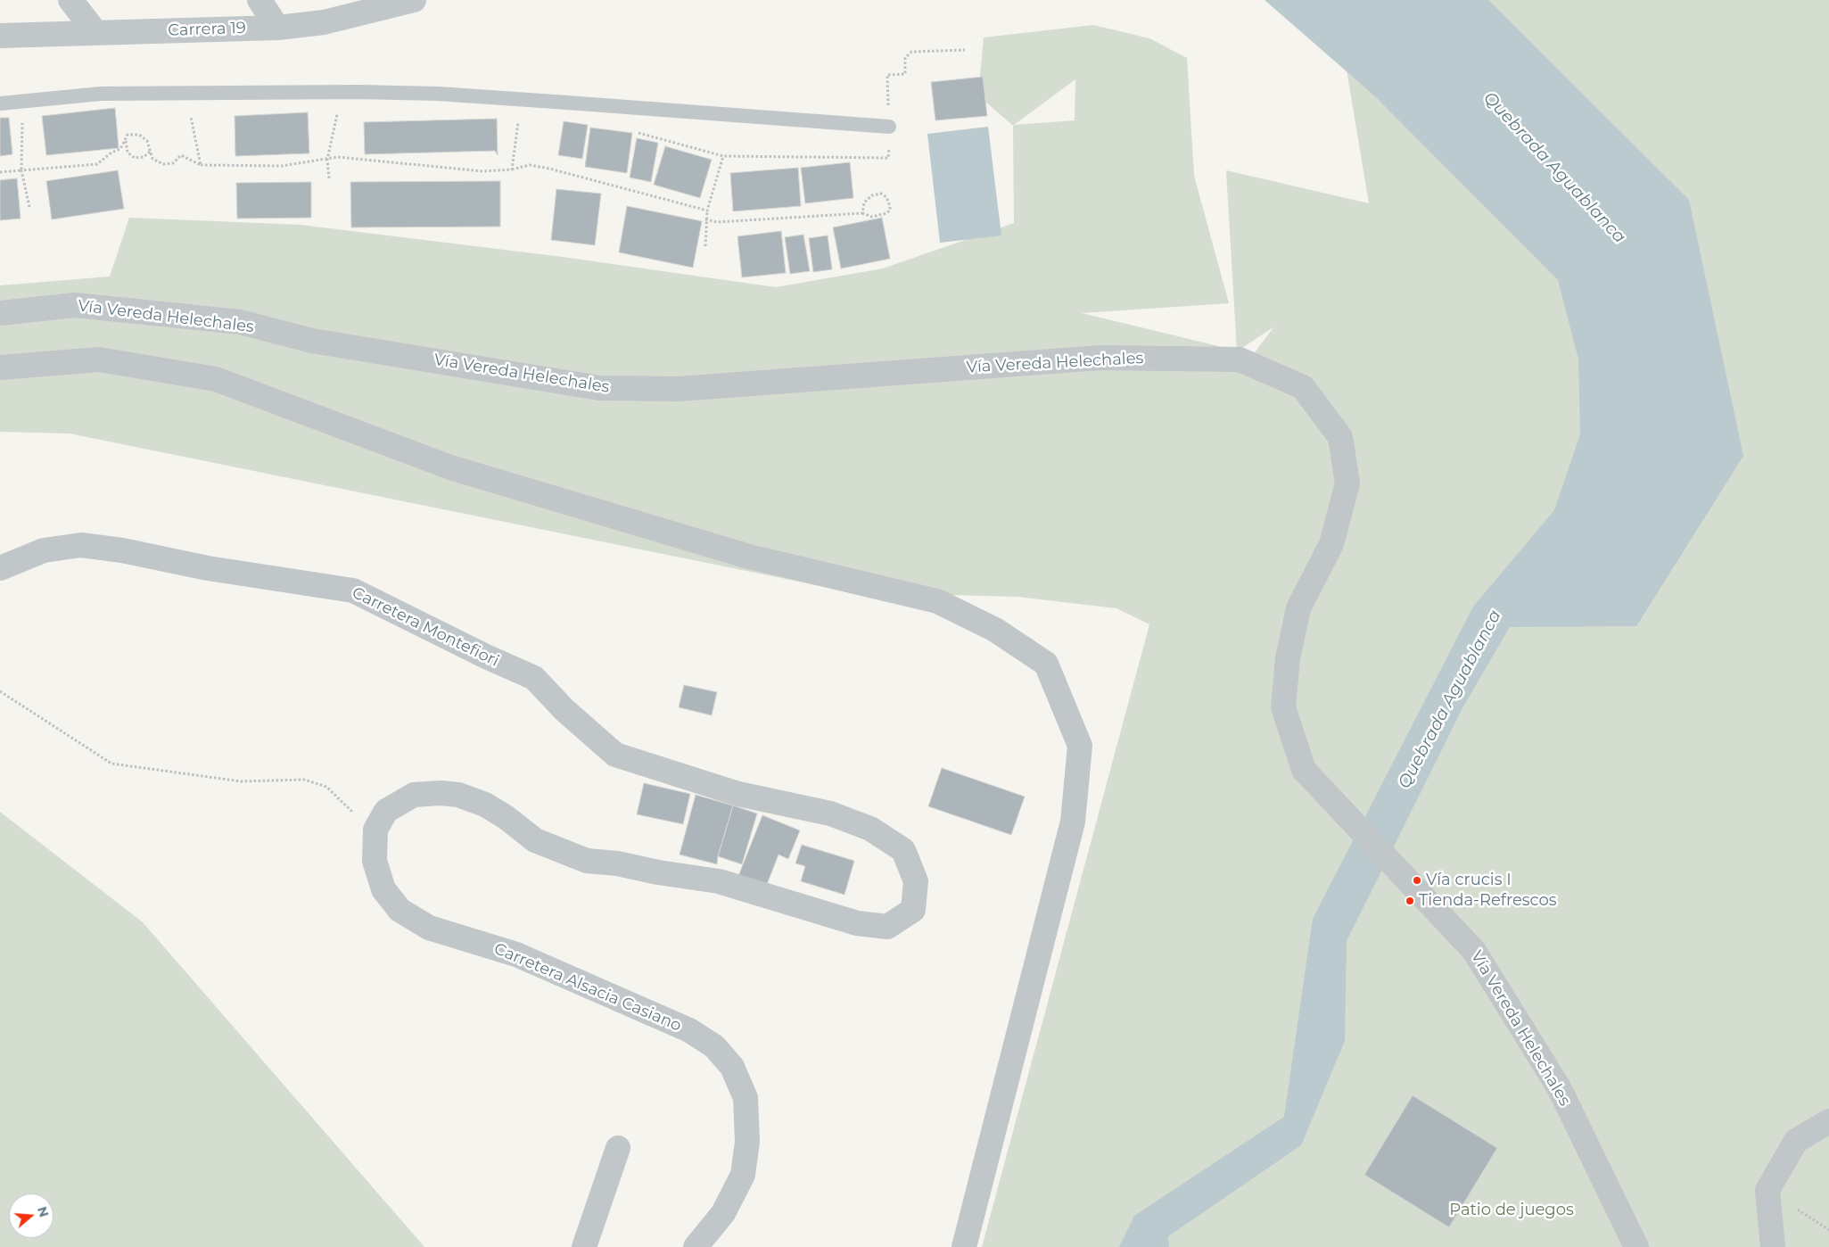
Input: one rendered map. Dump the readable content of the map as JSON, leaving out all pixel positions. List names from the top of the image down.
{
  "streets": {
    "street": [
      "Carrera 19",
      "Vía Vereda Helechales",
      "Carretera Montefiori",
      "Carretera Alsacia Casiano"
    ]
  },
  "crossings": [
    ["Carretera Montefiori", "Carretera Alsacia Casiano"]
  ],
  "water": ["Quebrada Aguablanca"],
  "parks": ["Patio de juegos"],
  "places": ["Vía crucis I", "Tienda-Refrescos"],
  "north": "right"
}
